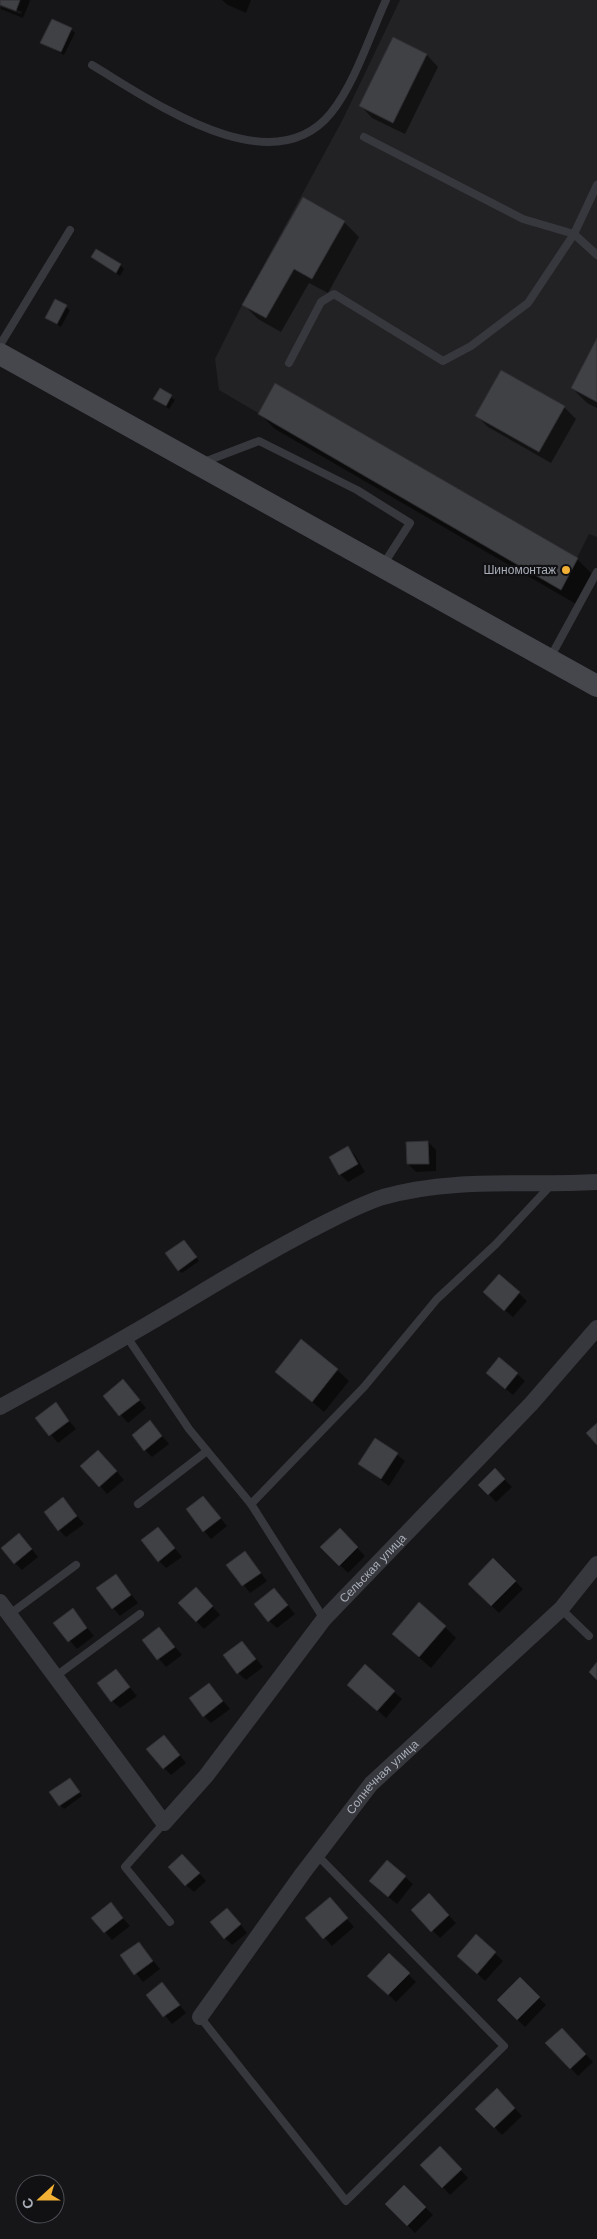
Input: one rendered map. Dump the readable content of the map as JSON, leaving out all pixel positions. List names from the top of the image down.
{
  "streets": {
    "street": ["Сельская улица", "Солнечная улица"]
  },
  "places": ["Шиномонтаж"],
  "north": "left"
}
